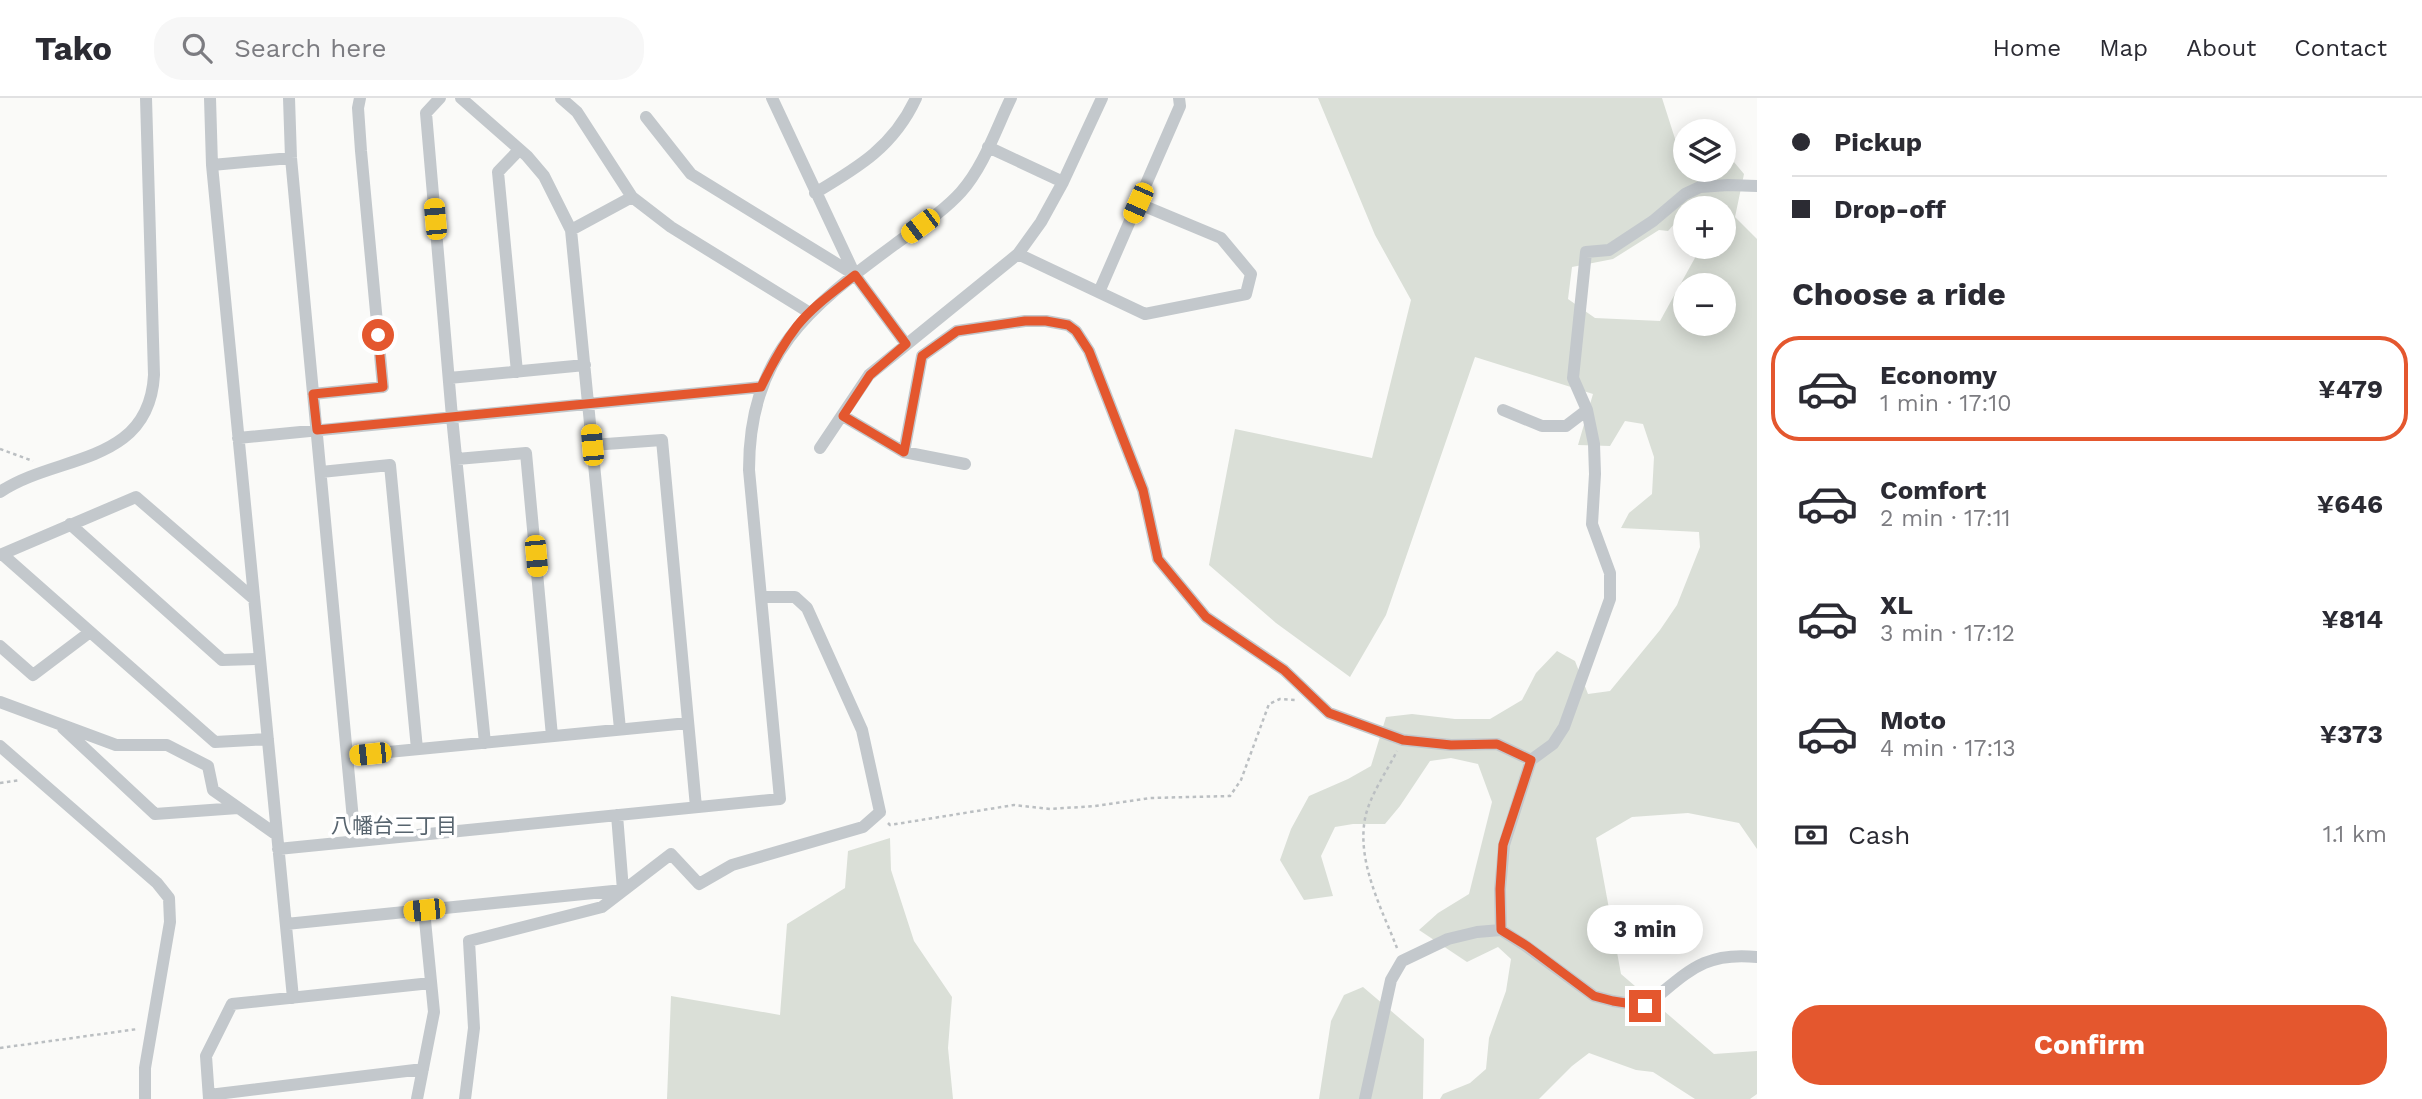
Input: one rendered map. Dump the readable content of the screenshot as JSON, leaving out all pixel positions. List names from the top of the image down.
{
  "districts": ["八幡台三丁目"],
  "page": {
    "header": "Tako",
    "search": "Search here",
    "nav": [
      "Home",
      "Map",
      "About",
      "Contact"
    ],
    "banner": ["Pickup", "Drop-off"],
    "map_buttons": ["+", "−"],
    "heading": "Choose a ride",
    "list": [
      {
        "name": "Economy",
        "note": "1 min · 17:10",
        "value": "¥479"
      },
      {
        "name": "Comfort",
        "note": "2 min · 17:11",
        "value": "¥646"
      },
      {
        "name": "XL",
        "note": "3 min · 17:12",
        "value": "¥814"
      },
      {
        "name": "Moto",
        "note": "4 min · 17:13",
        "value": "¥373"
      }
    ],
    "pay": ["Cash", "1.1 km"],
    "bubble": "3 min",
    "buttons": "Confirm"
  }
}
